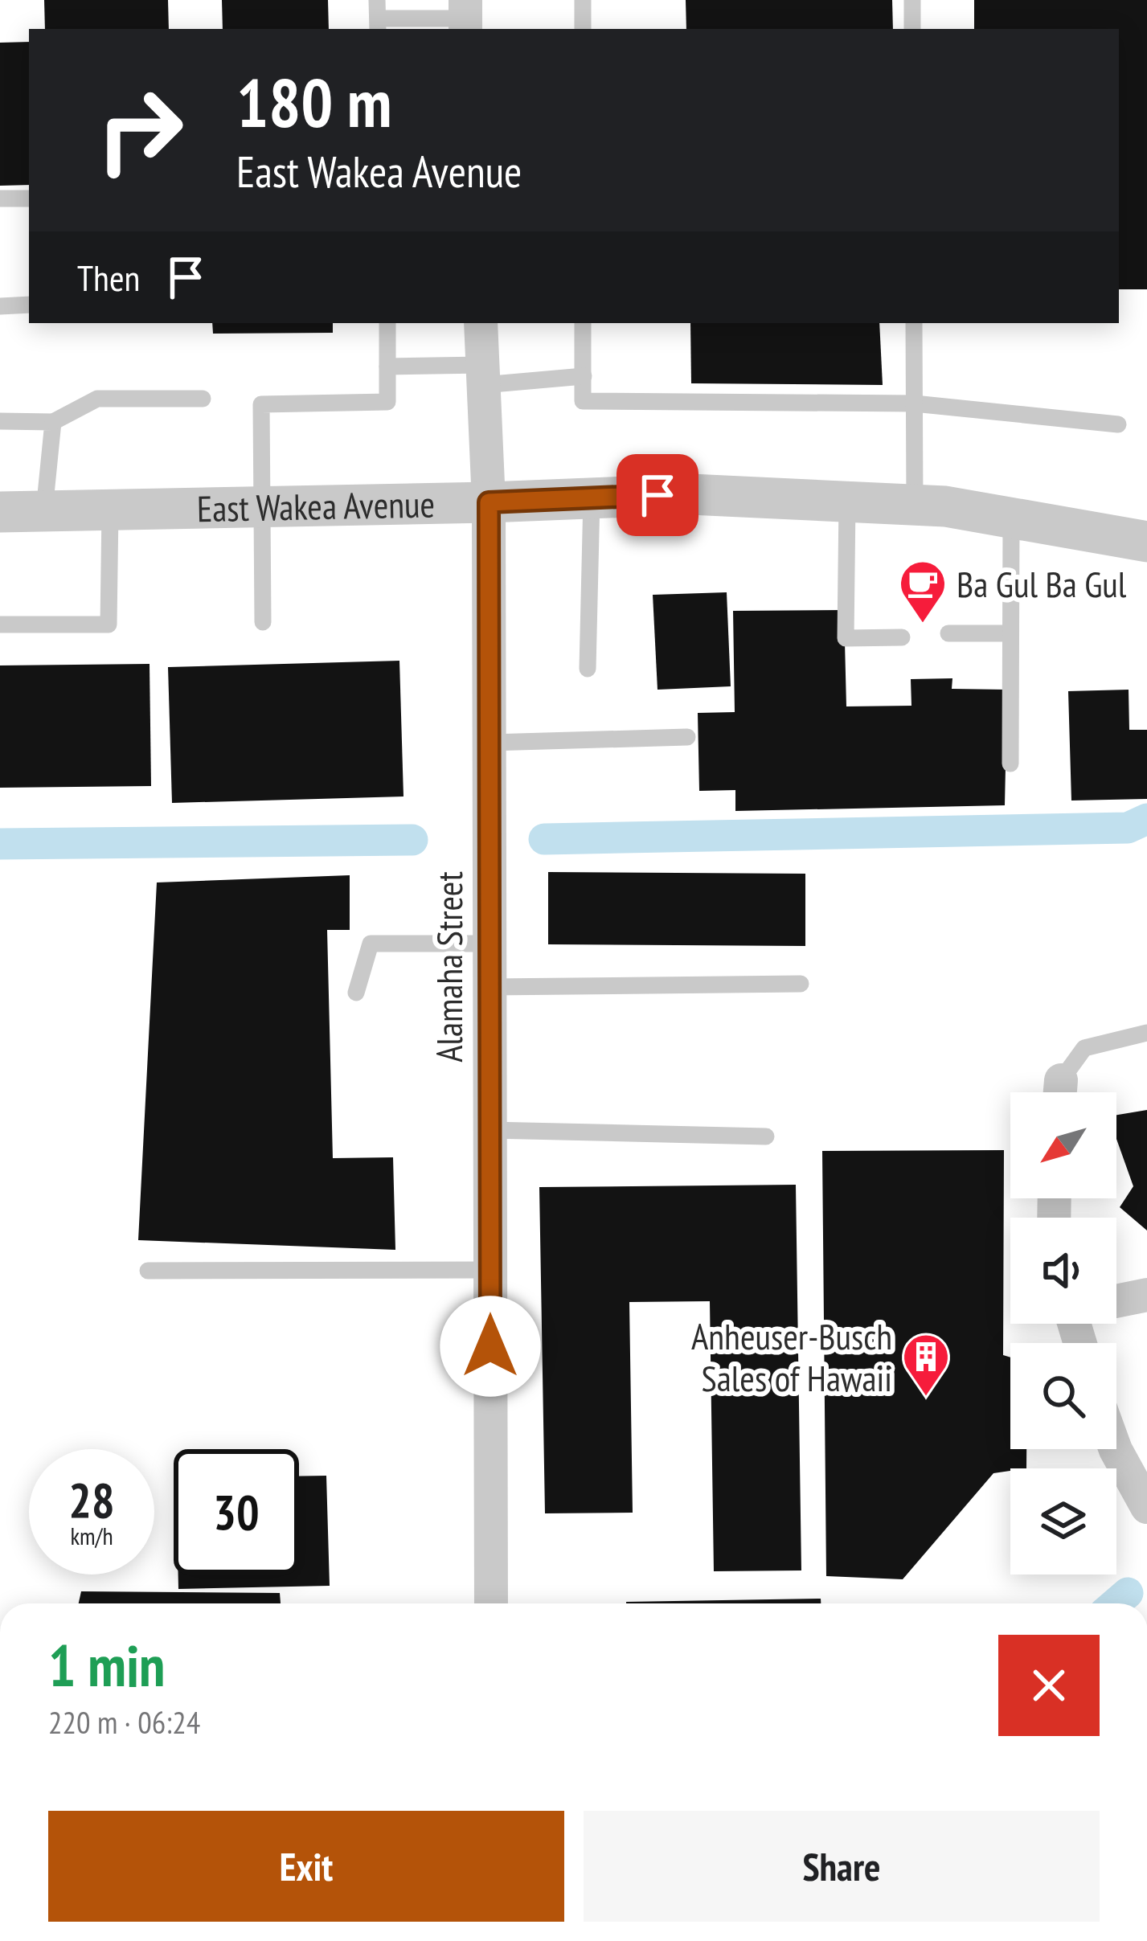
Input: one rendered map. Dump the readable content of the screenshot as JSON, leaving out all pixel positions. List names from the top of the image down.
{
  "streets": {
    "street": ["East Wakea Avenue", "Alamaha Street"]
  },
  "crossings": [
    ["East Wakea Avenue", "Alamaha Street"]
  ],
  "places": {
    "cafe": ["Ba Gul Ba Gul"],
    "building": ["Anheuser-Busch Sales of Hawaii"]
  },
  "north": "bottom left",
  "page": {
    "turn": ["180 m", "East Wakea Avenue"],
    "then": "Then",
    "speed": "28 km/h",
    "limit": "30",
    "heading": ["1 min", "220 m · 06:24"],
    "buttons": ["Exit", "Share"]
  }
}
